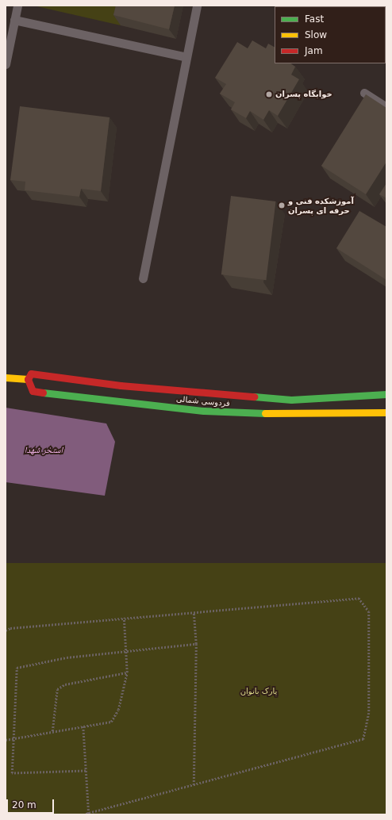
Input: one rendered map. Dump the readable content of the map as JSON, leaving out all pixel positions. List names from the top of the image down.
{
  "streets": {
    "main road": ["فردوسی شمالی"]
  },
  "water": ["استخر شهدا"],
  "parks": ["پارک بانوان"],
  "places": ["خوابگاه پسران", "آموزشکده فنی و حرفه ای پسران"],
  "legend": ["Fast", "Slow", "Jam"],
  "scale_bar": "20 m"
}
